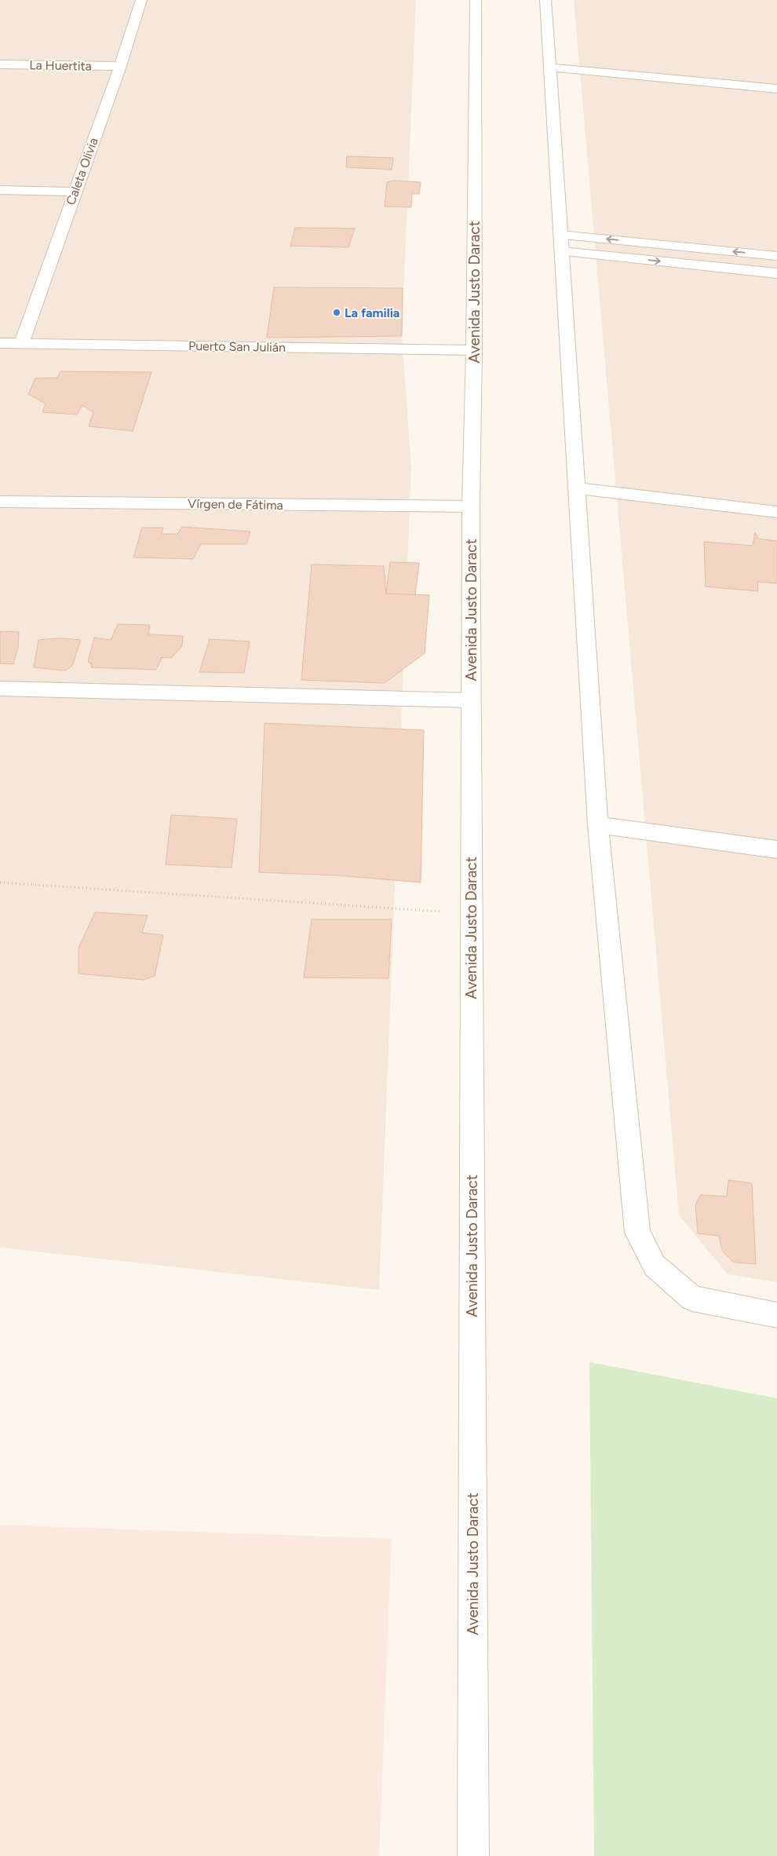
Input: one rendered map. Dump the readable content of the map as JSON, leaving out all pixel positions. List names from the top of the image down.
{
  "streets": {
    "street": [
      "La Huertita",
      "Caleta Olivia",
      "Avenida Justo Daract",
      "Puerto San Julián",
      "Vírgen de Fátima"
    ]
  },
  "crossings": [
    ["La Huertita", "Caleta Olivia"],
    ["Caleta Olivia", "Puerto San Julián"],
    ["Avenida Justo Daract", "Puerto San Julián"],
    ["Avenida Justo Daract", "Vírgen de Fátima"]
  ],
  "places": ["La familia"]
}
